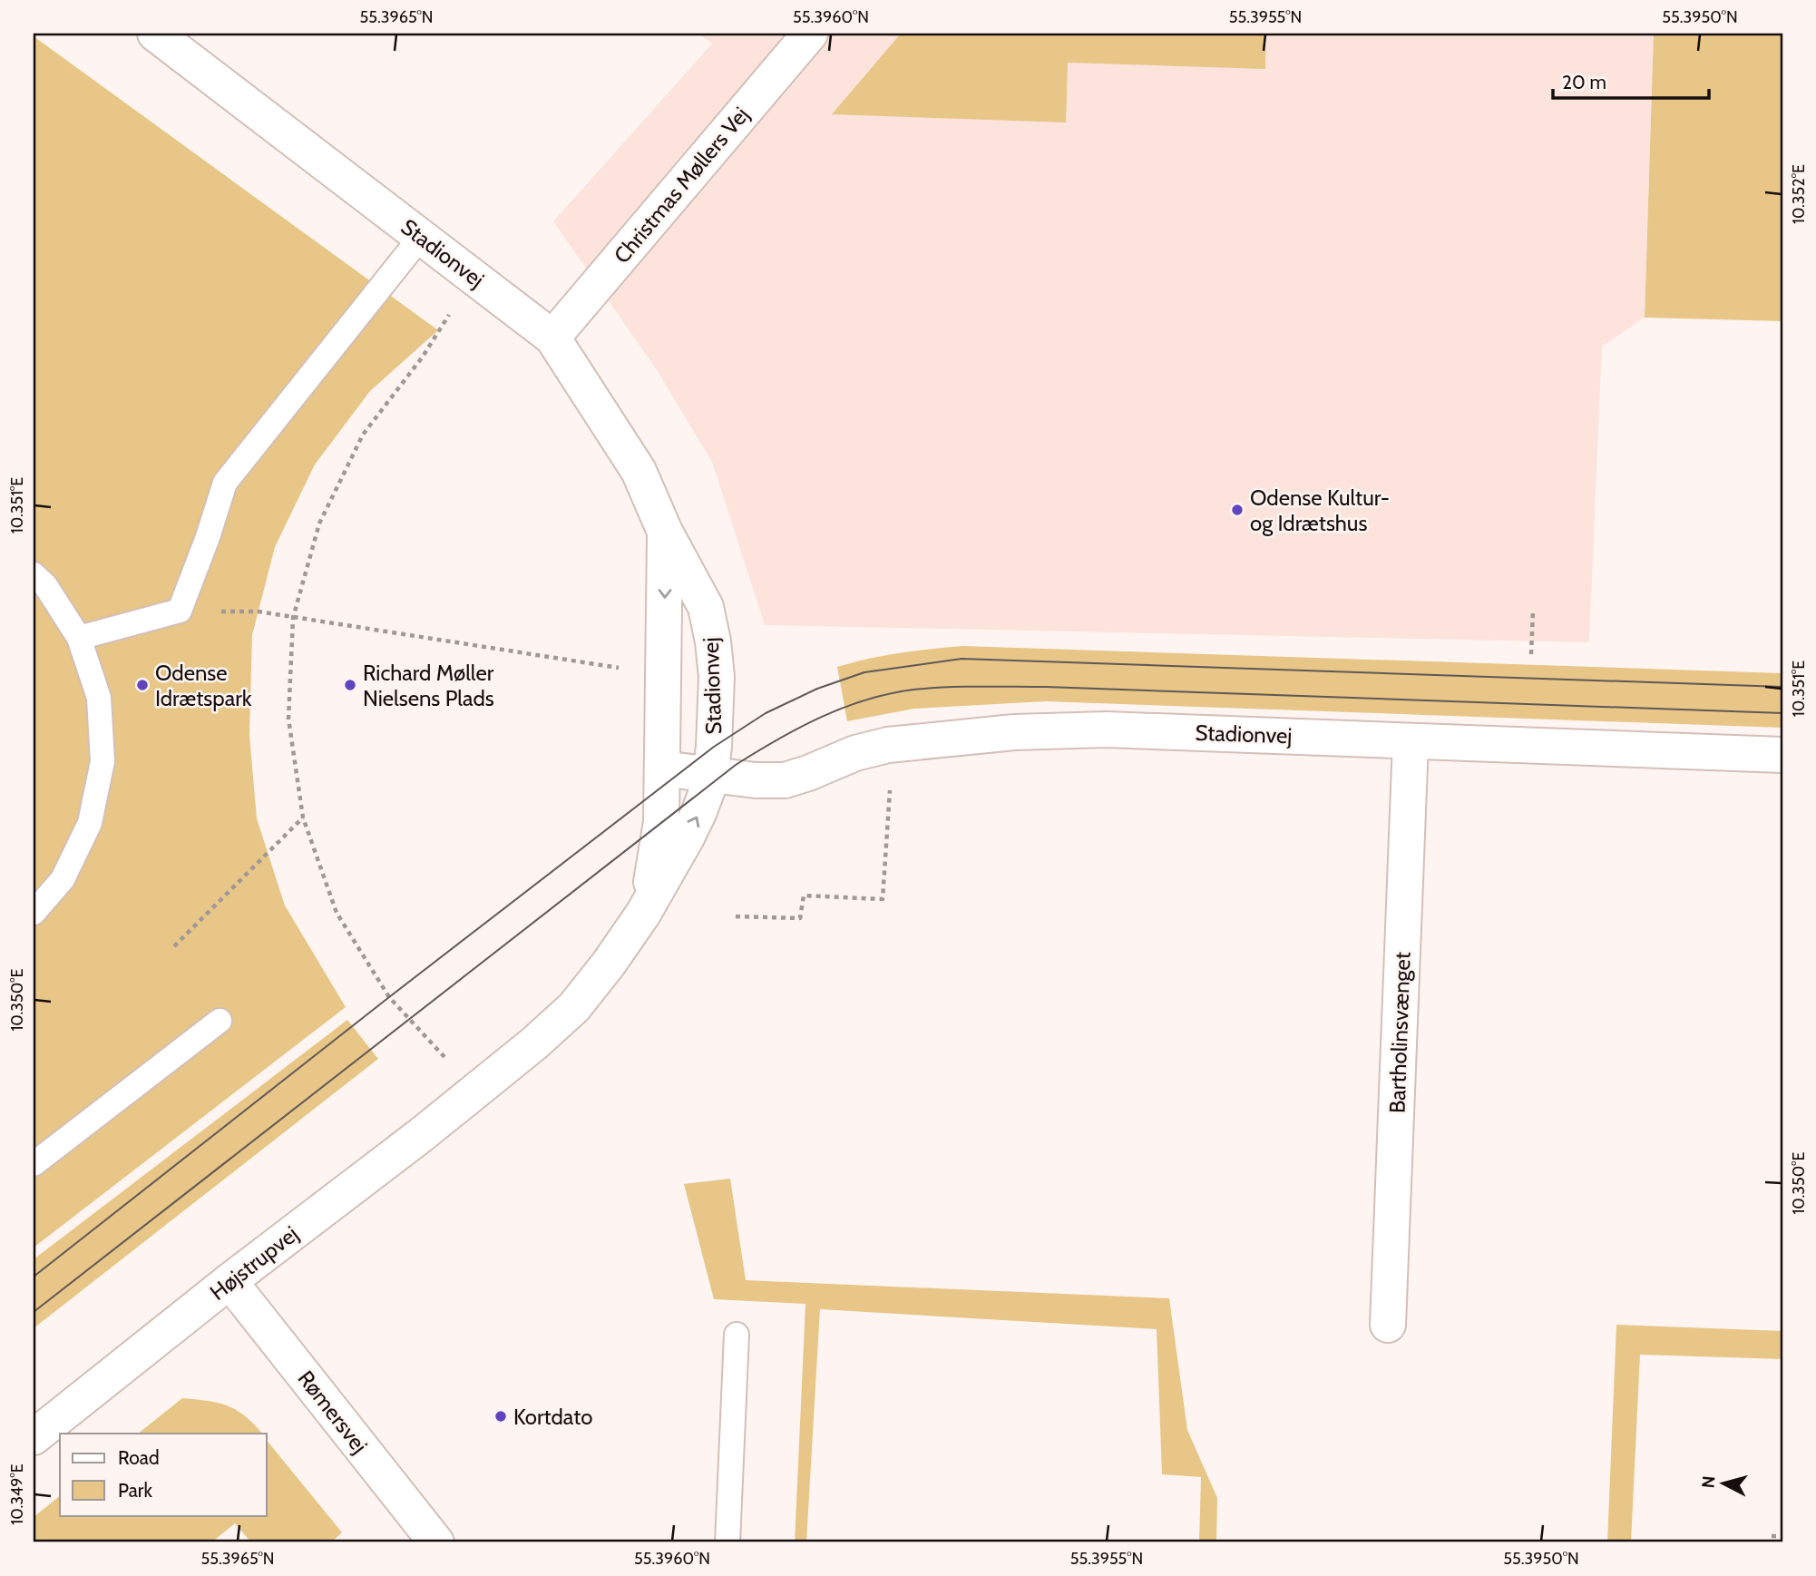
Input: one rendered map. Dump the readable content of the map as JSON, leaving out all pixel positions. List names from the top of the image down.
{
  "streets": {
    "street": [
      "Christmas Møllers Vej",
      "Stadionvej",
      "Bartholinsvænget",
      "Højstrupvej",
      "Rømersvej"
    ]
  },
  "crossings": [
    ["Christmas Møllers Vej", "Stadionvej"],
    ["Stadionvej", "Bartholinsvænget"],
    ["Stadionvej", "Højstrupvej"],
    ["Højstrupvej", "Rømersvej"]
  ],
  "places": [
    "Odense Kultur- og Idrætshus",
    "Odense Idrætspark",
    "Richard Møller Nielsens Plads",
    "Kortdato"
  ],
  "legend": ["Road", "Park"],
  "scale_bar": "20 m",
  "north": "left",
  "coordinates": [
    "55.3965°N",
    "55.3960°N",
    "55.3955°N",
    "55.3950°N",
    "10.352°E",
    "10.351°E",
    "10.350°E",
    "10.349°E"
  ]
}
